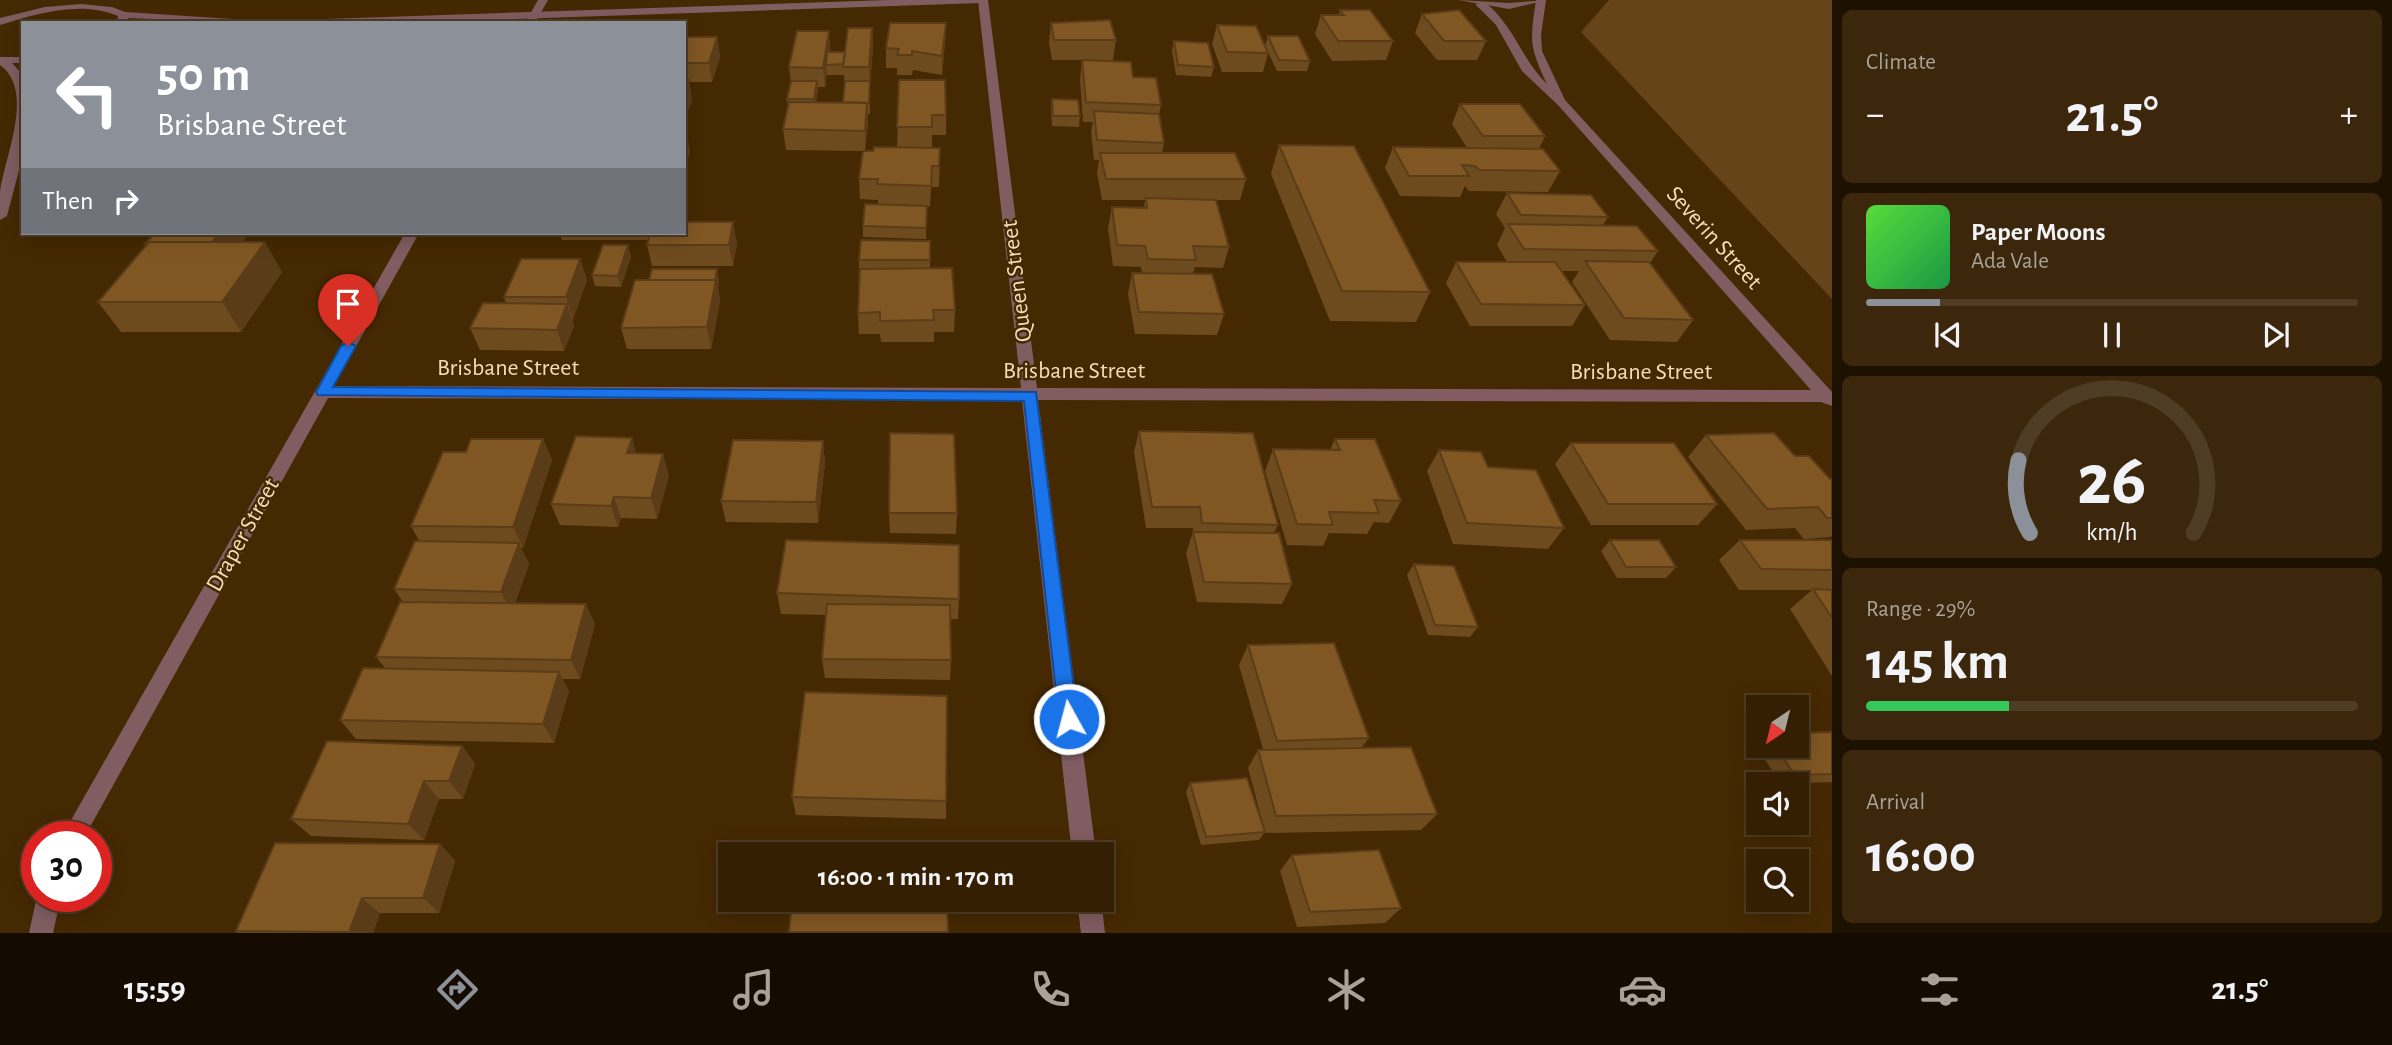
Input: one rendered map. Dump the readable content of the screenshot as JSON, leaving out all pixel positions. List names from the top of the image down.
{
  "streets": {
    "street": [
      "Severin Street",
      "Queen Street",
      "Brisbane Street",
      "Draper Street"
    ]
  },
  "crossings": [
    ["Severin Street", "Brisbane Street"],
    ["Queen Street", "Brisbane Street"],
    ["Brisbane Street", "Draper Street"]
  ],
  "north": "bottom left",
  "page": {
    "tile": [
      "Climate",
      ["Range · 29%", "145 km"],
      ["Arrival", "16:00"]
    ],
    "turn": ["50 m", "Brisbane Street"],
    "heat": ["−", "21.5°", "+"],
    "then": "Then",
    "song": ["Paper Moons", "Ada Vale"],
    "limit": "30",
    "trip": "16:00 · 1 min · 170 m",
    "tabs": ["15:59", "21.5°"],
    "gauge": ["26", "km/h"]
  }
}
